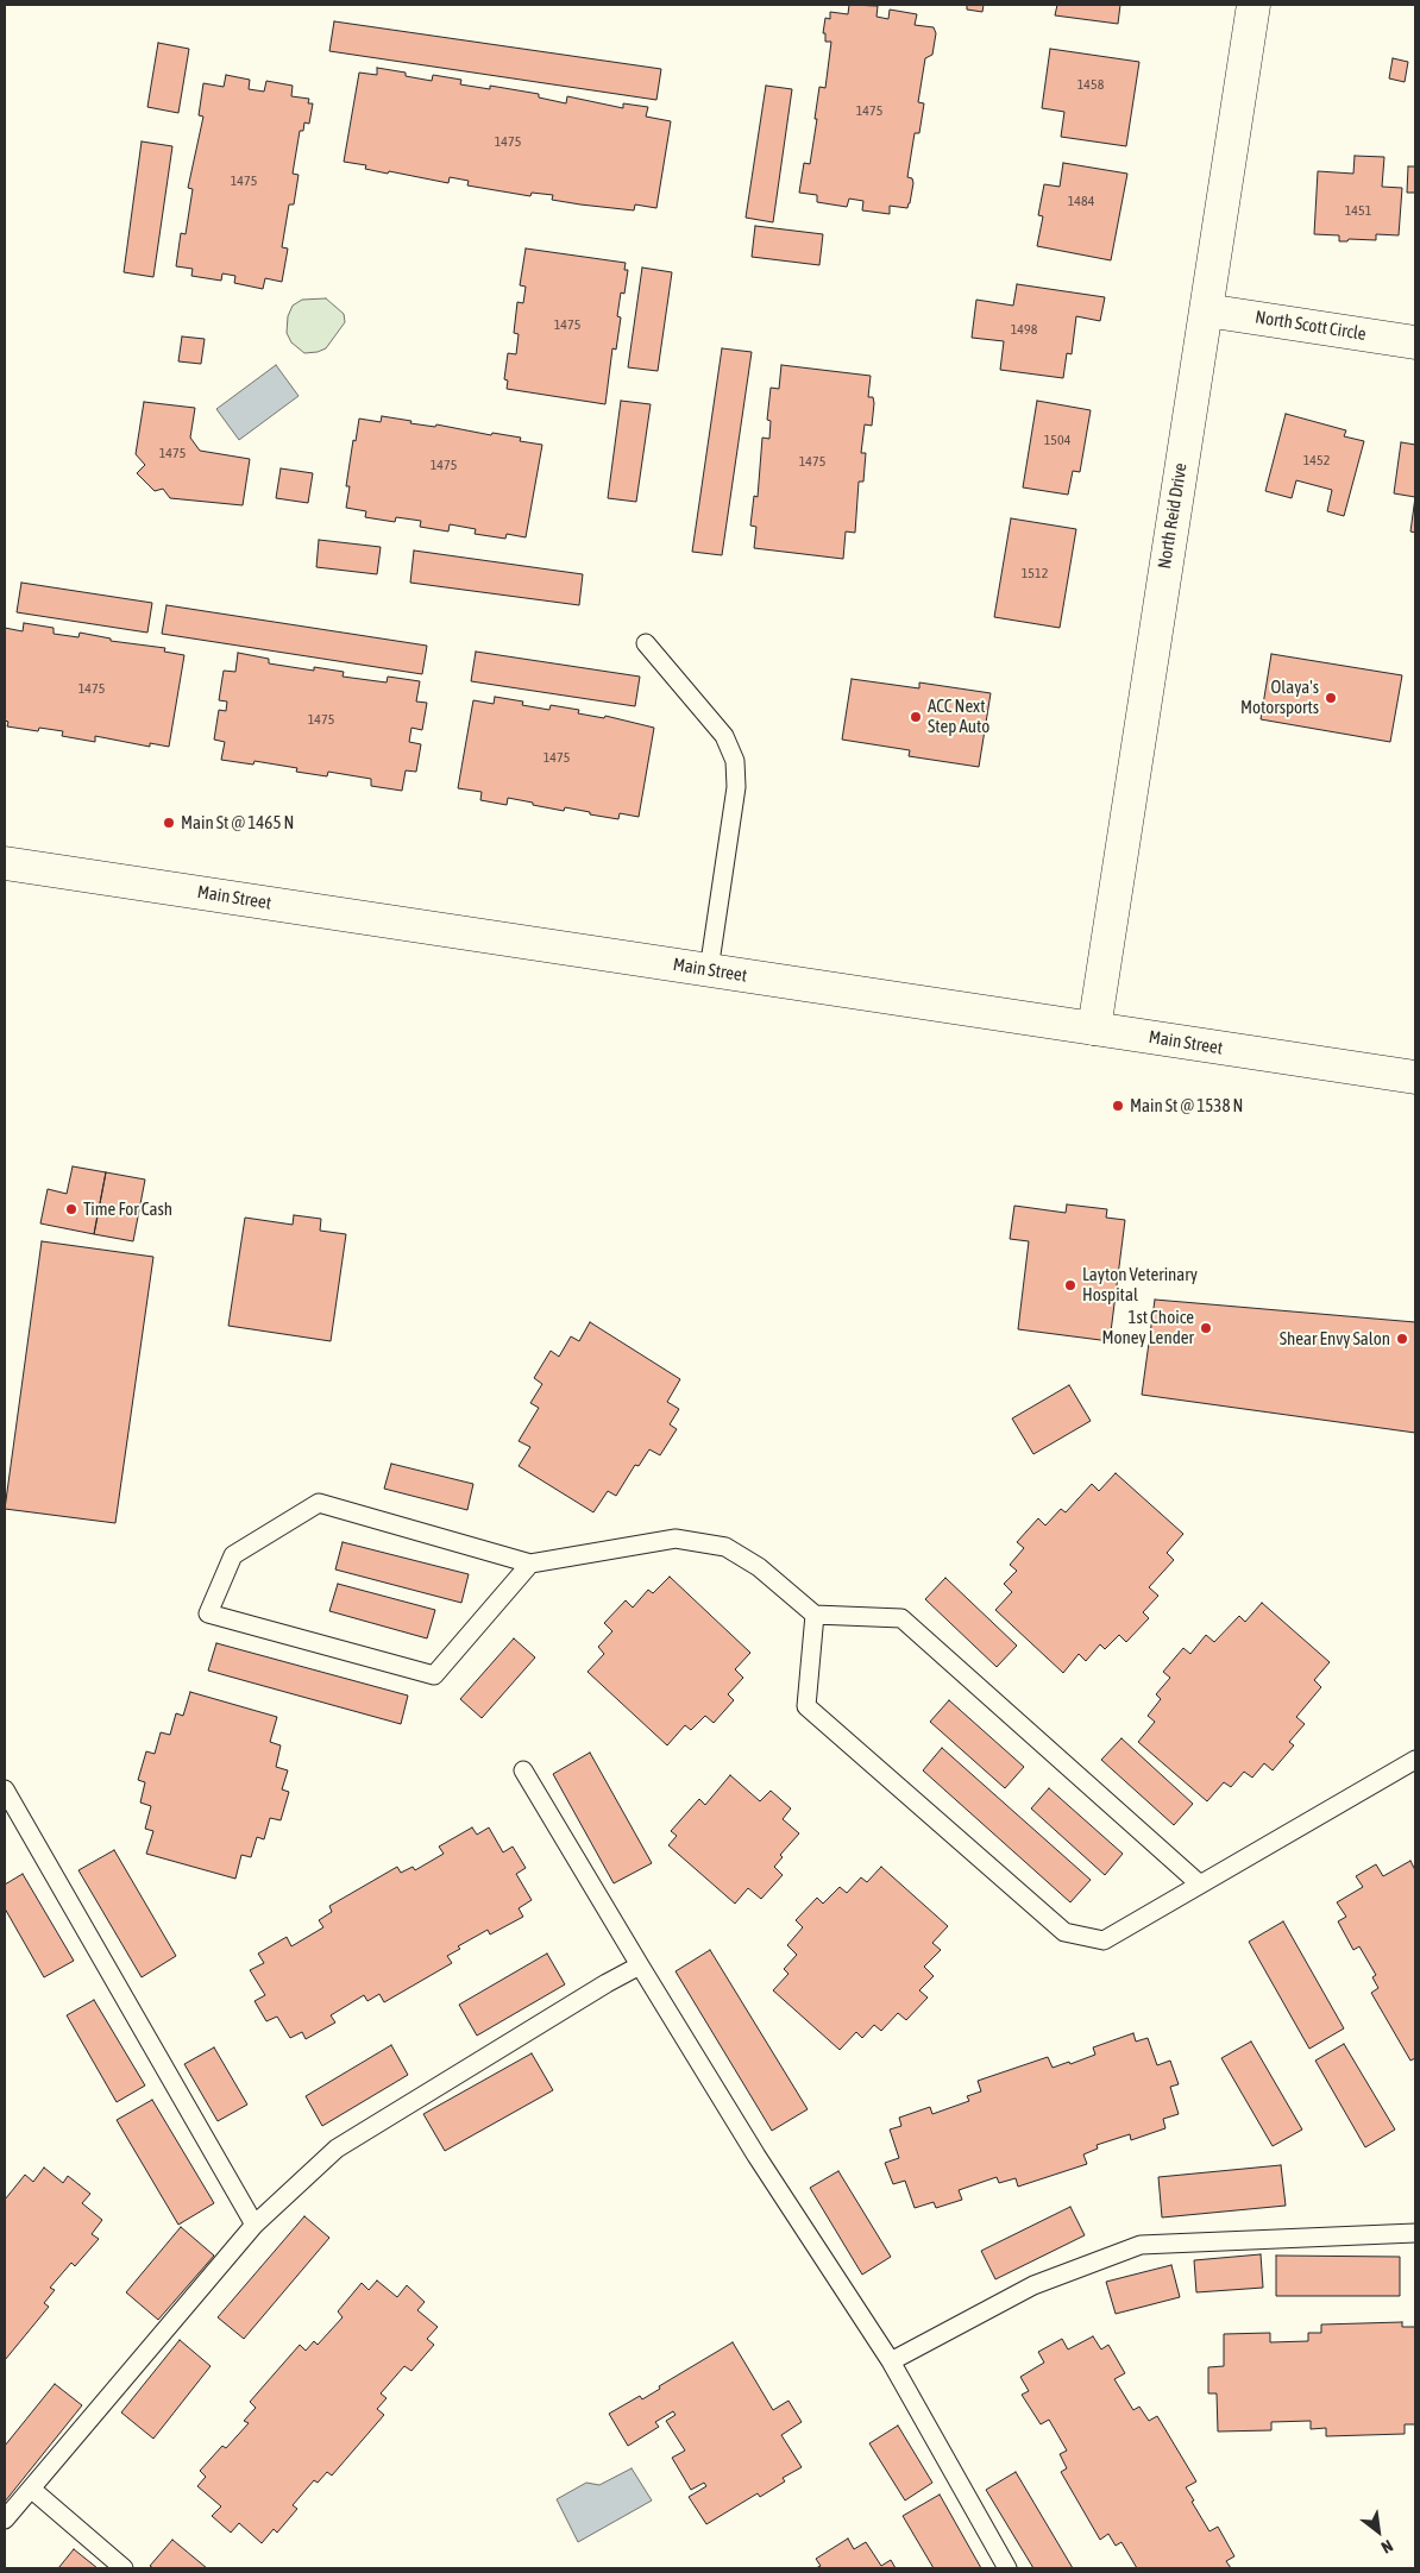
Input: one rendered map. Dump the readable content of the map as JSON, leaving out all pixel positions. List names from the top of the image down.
{
  "streets": {
    "main road": ["North Scott Circle", "North Reid Drive", "Main Street"]
  },
  "crossings": [
    ["North Scott Circle", "North Reid Drive"],
    ["North Reid Drive", "Main Street"]
  ],
  "places": [
    "Olaya's Motorsports",
    "ACC Next Step Auto",
    "Main St @ 1465 N",
    "Main St @ 1538 N",
    "Time For Cash",
    "Layton Veterinary Hospital",
    "1st Choice Money Lender",
    "Shear Envy Salon"
  ],
  "house_numbers": [
    "1458",
    "1475",
    "1475",
    "1475",
    "1484",
    "1451",
    "1475",
    "1498",
    "1504",
    "1475",
    "1452",
    "1475",
    "1475",
    "1512",
    "1475",
    "1475",
    "1475"
  ],
  "north": "bottom right"
}
